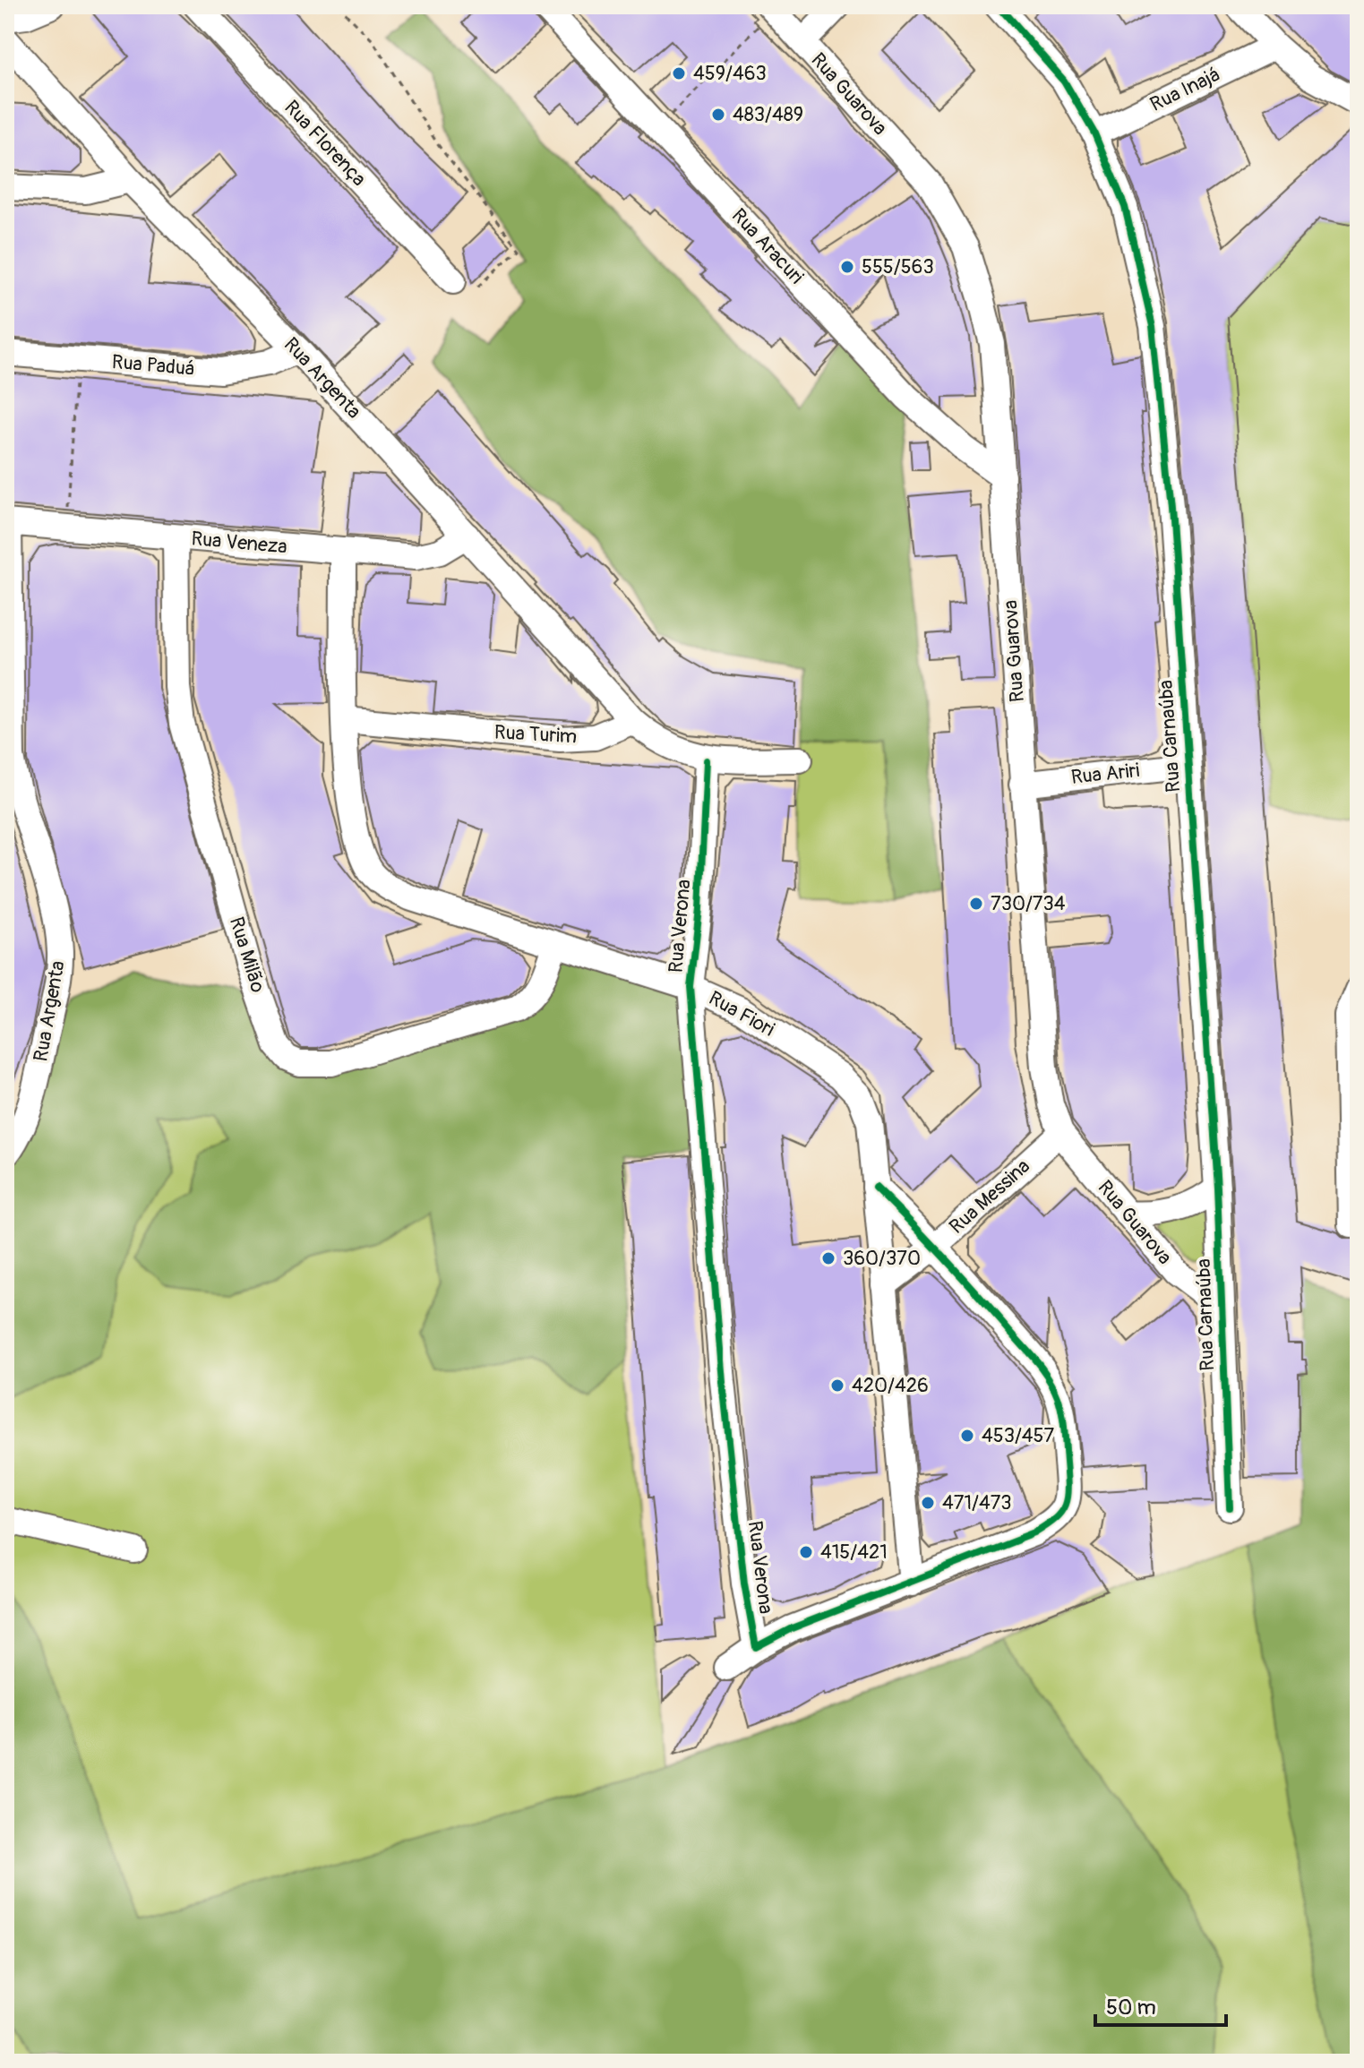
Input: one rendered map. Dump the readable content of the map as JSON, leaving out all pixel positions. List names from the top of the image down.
{
  "streets": {
    "street": [
      "Rua Inajá",
      "Rua Guarova",
      "Rua Florença",
      "Rua Aracuri",
      "Rua Paduá",
      "Rua Argenta",
      "Rua Veneza",
      "Rua Turim",
      "Rua Carnaúba",
      "Rua Ariri",
      "Rua Verona",
      "Rua Milão",
      "Rua Fiori",
      "Rua Messina"
    ]
  },
  "crossings": [
    ["Rua Inajá", "Rua Carnaúba"],
    ["Rua Guarova", "Rua Aracuri"],
    ["Rua Guarova", "Rua Carnaúba"],
    ["Rua Guarova", "Rua Ariri"],
    ["Rua Guarova", "Rua Messina"],
    ["Rua Paduá", "Rua Argenta"],
    ["Rua Argenta", "Rua Veneza"],
    ["Rua Argenta", "Rua Turim"],
    ["Rua Veneza", "Rua Milão"],
    ["Rua Veneza", "Rua Fiori"],
    ["Rua Turim", "Rua Fiori"],
    ["Rua Carnaúba", "Rua Ariri"],
    ["Rua Verona", "Rua Fiori"],
    ["Rua Verona", "Rua Messina"],
    ["Rua Milão", "Rua Fiori"],
    ["Rua Fiori", "Rua Messina"]
  ],
  "places": [
    "459/463",
    "483/489",
    "555/563",
    "730/734",
    "360/370",
    "420/426",
    "453/457",
    "471/473",
    "415/421"
  ],
  "scale_bar": "50 m"
}
